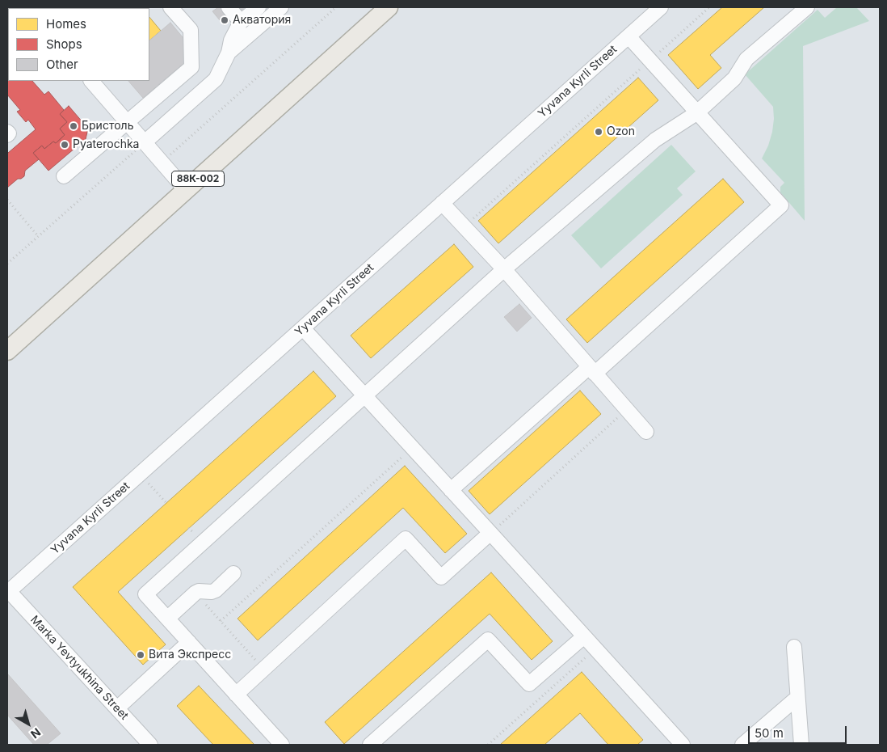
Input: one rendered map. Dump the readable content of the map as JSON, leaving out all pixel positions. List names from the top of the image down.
{
  "streets": {
    "main road": ["88К-002"],
    "street": ["Yyvana Kyrli Street", "Marka Yevtyukhina Street"]
  },
  "crossings": [
    ["Yyvana Kyrli Street", "Marka Yevtyukhina Street"]
  ],
  "places": [
    "Акватория",
    "Бристоль",
    "Ozon",
    "Pyaterochka",
    "Вита Экспресс"
  ],
  "legend": ["Homes", "Shops", "Other"],
  "scale_bar": "50 m",
  "north": "bottom right"
}
